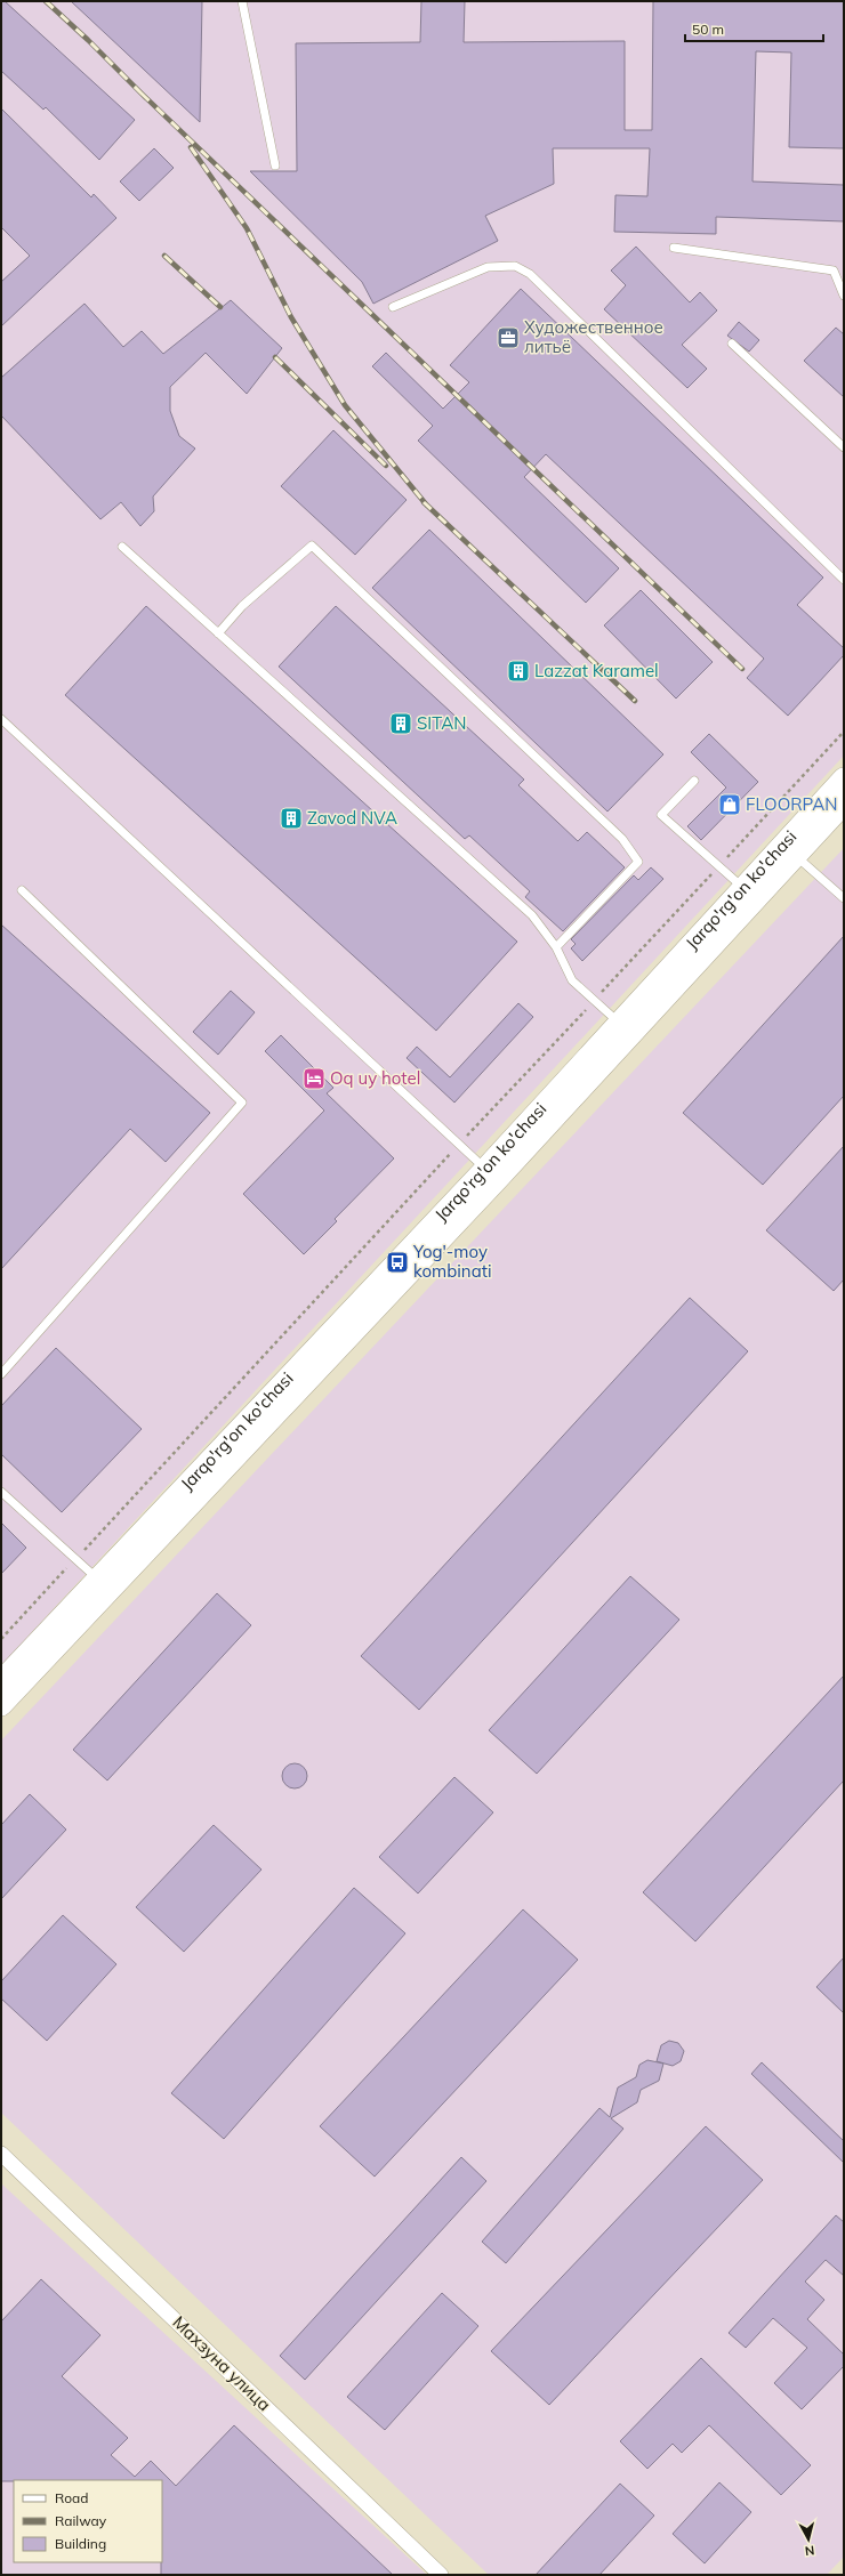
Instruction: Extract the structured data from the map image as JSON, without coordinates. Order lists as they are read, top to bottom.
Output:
{
  "streets": {
    "main road": ["Jarqo'rg'on ko'chasi"],
    "street": ["Махзуна улица"]
  },
  "places": {
    "office": ["Художественное литьё"],
    "building": ["Lazzat Karamel", "SITAN", "Zavod NVA"],
    "shop": ["FLOORPAN"],
    "hotel": ["Oq uy hotel"],
    "bus stop": ["Yog'-moy kombinati"]
  },
  "legend": ["Road", "Railway", "Building"],
  "scale_bar": "50 m",
  "north": "bottom"
}
